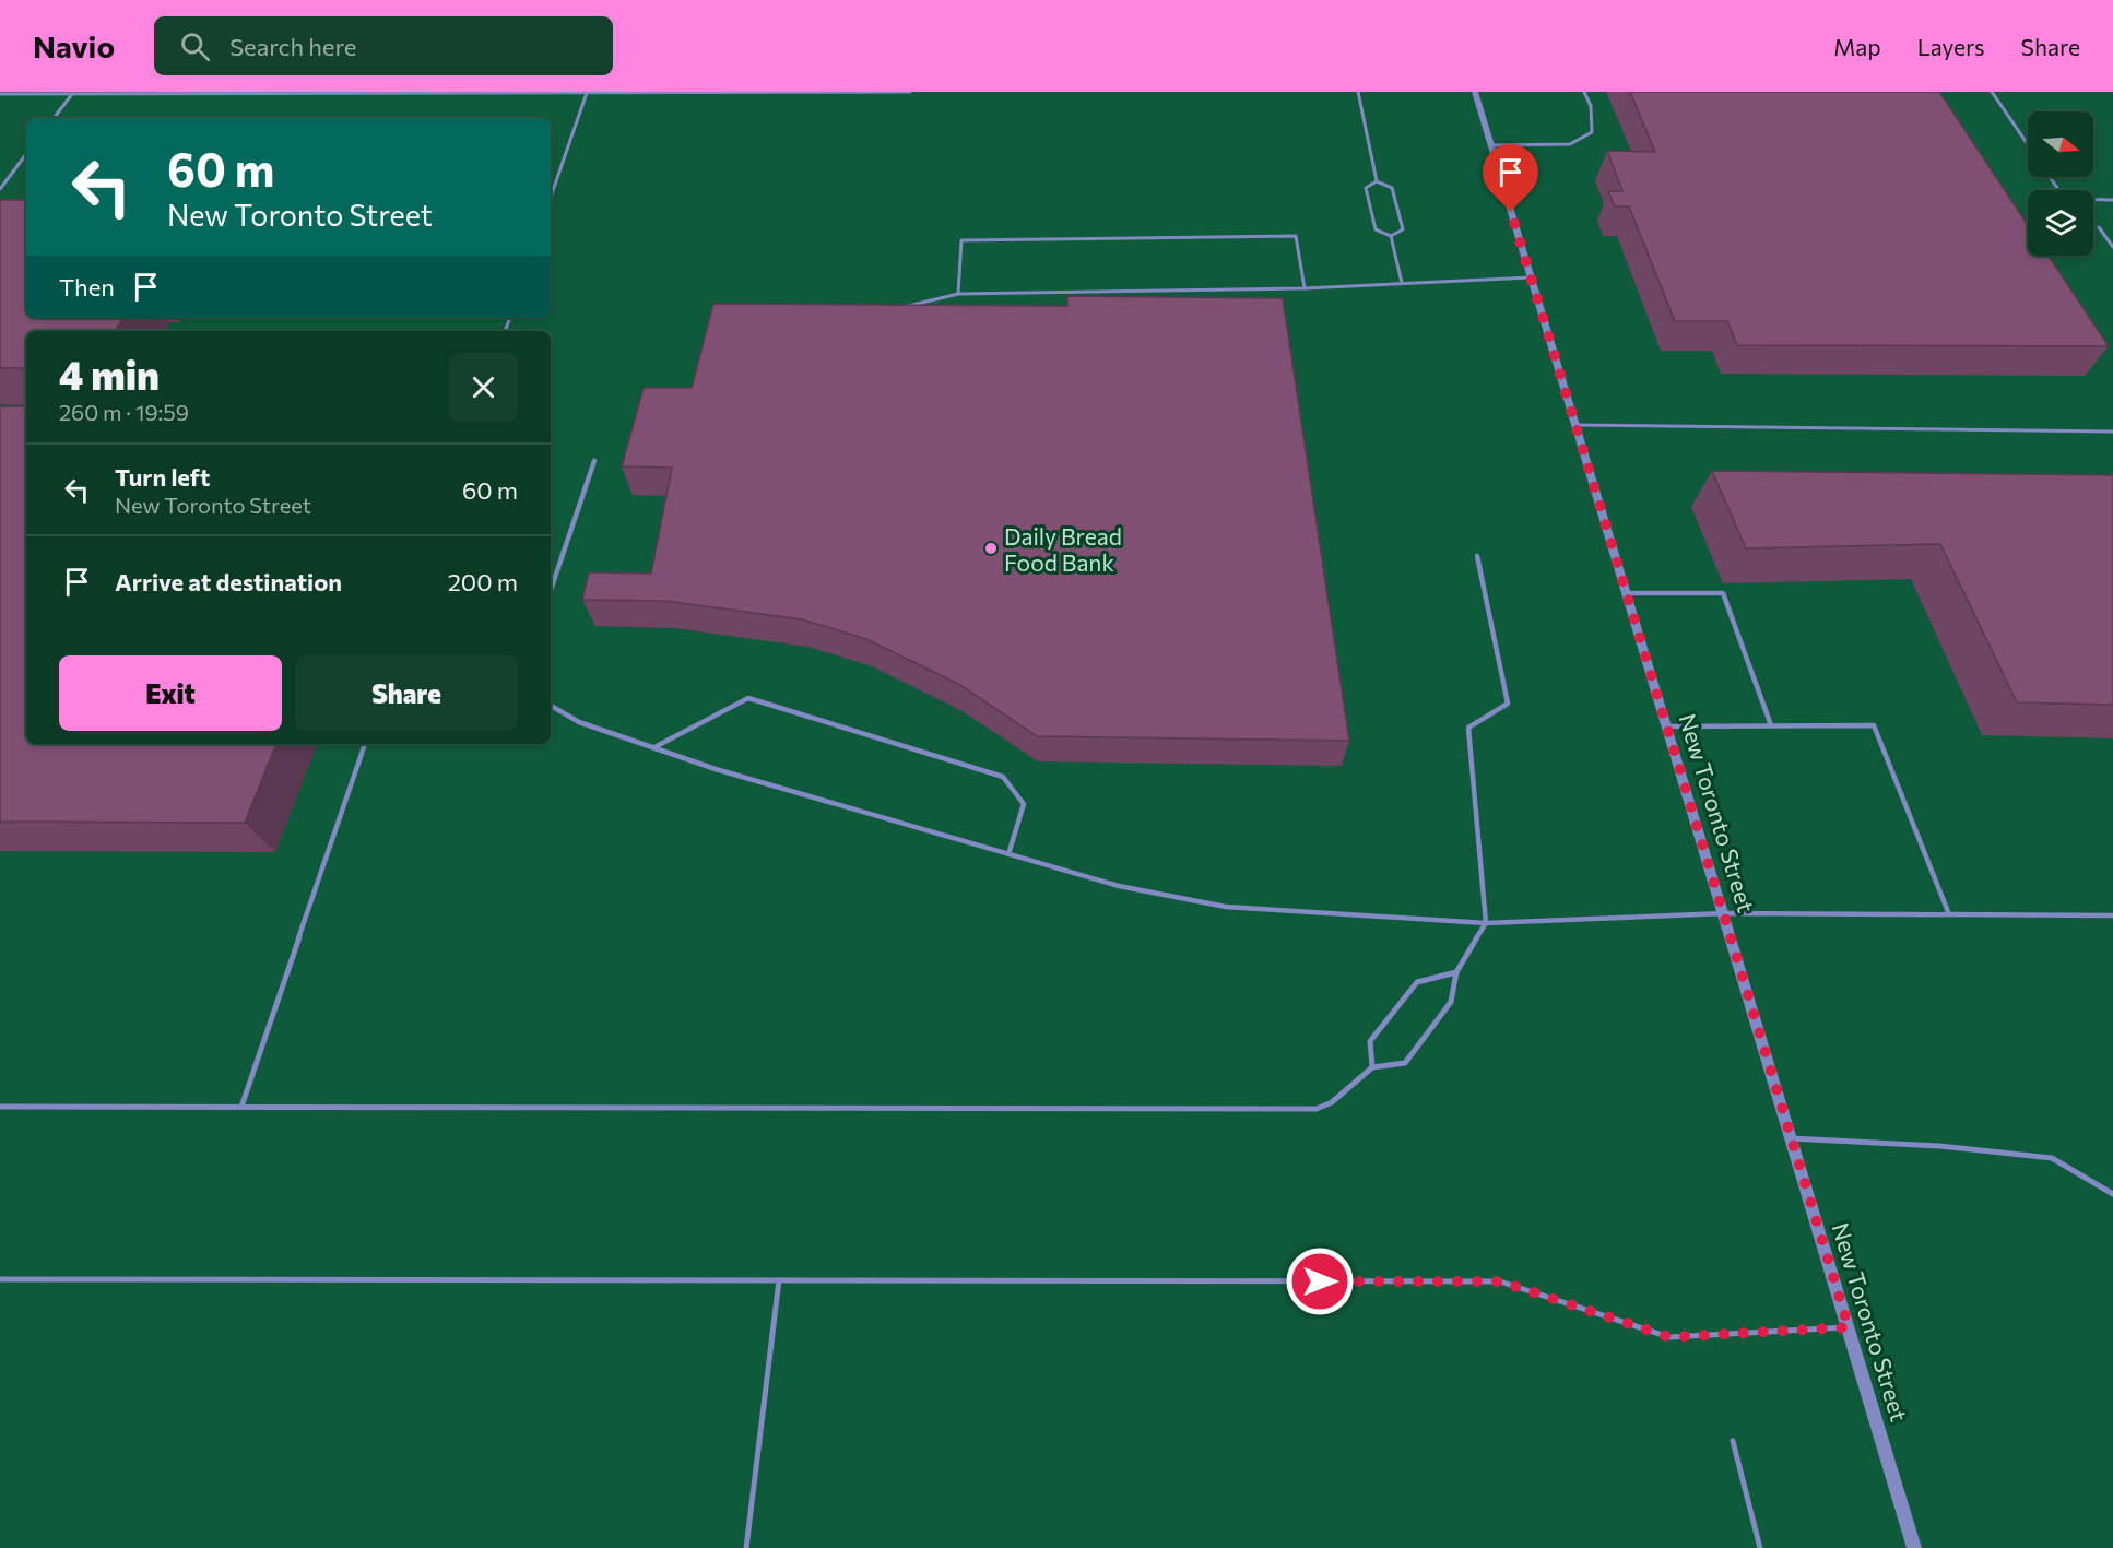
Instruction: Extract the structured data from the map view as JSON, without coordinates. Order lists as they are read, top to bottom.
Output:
{
  "streets": {
    "street": ["New Toronto Street"]
  },
  "places": ["Daily Bread Food Bank"],
  "north": "right",
  "page": {
    "header": "Navio",
    "search": "Search here",
    "nav": ["Map", "Layers", "Share"],
    "turn": ["60 m", "New Toronto Street"],
    "then": "Then",
    "heading": ["4 min", "260 m · 19:59"],
    "list": [
      {
        "name": "Turn left",
        "note": "New Toronto Street",
        "value": "60 m"
      },
      {
        "name": "Arrive at destination",
        "value": "200 m"
      }
    ],
    "buttons": ["Exit", "Share"]
  }
}
